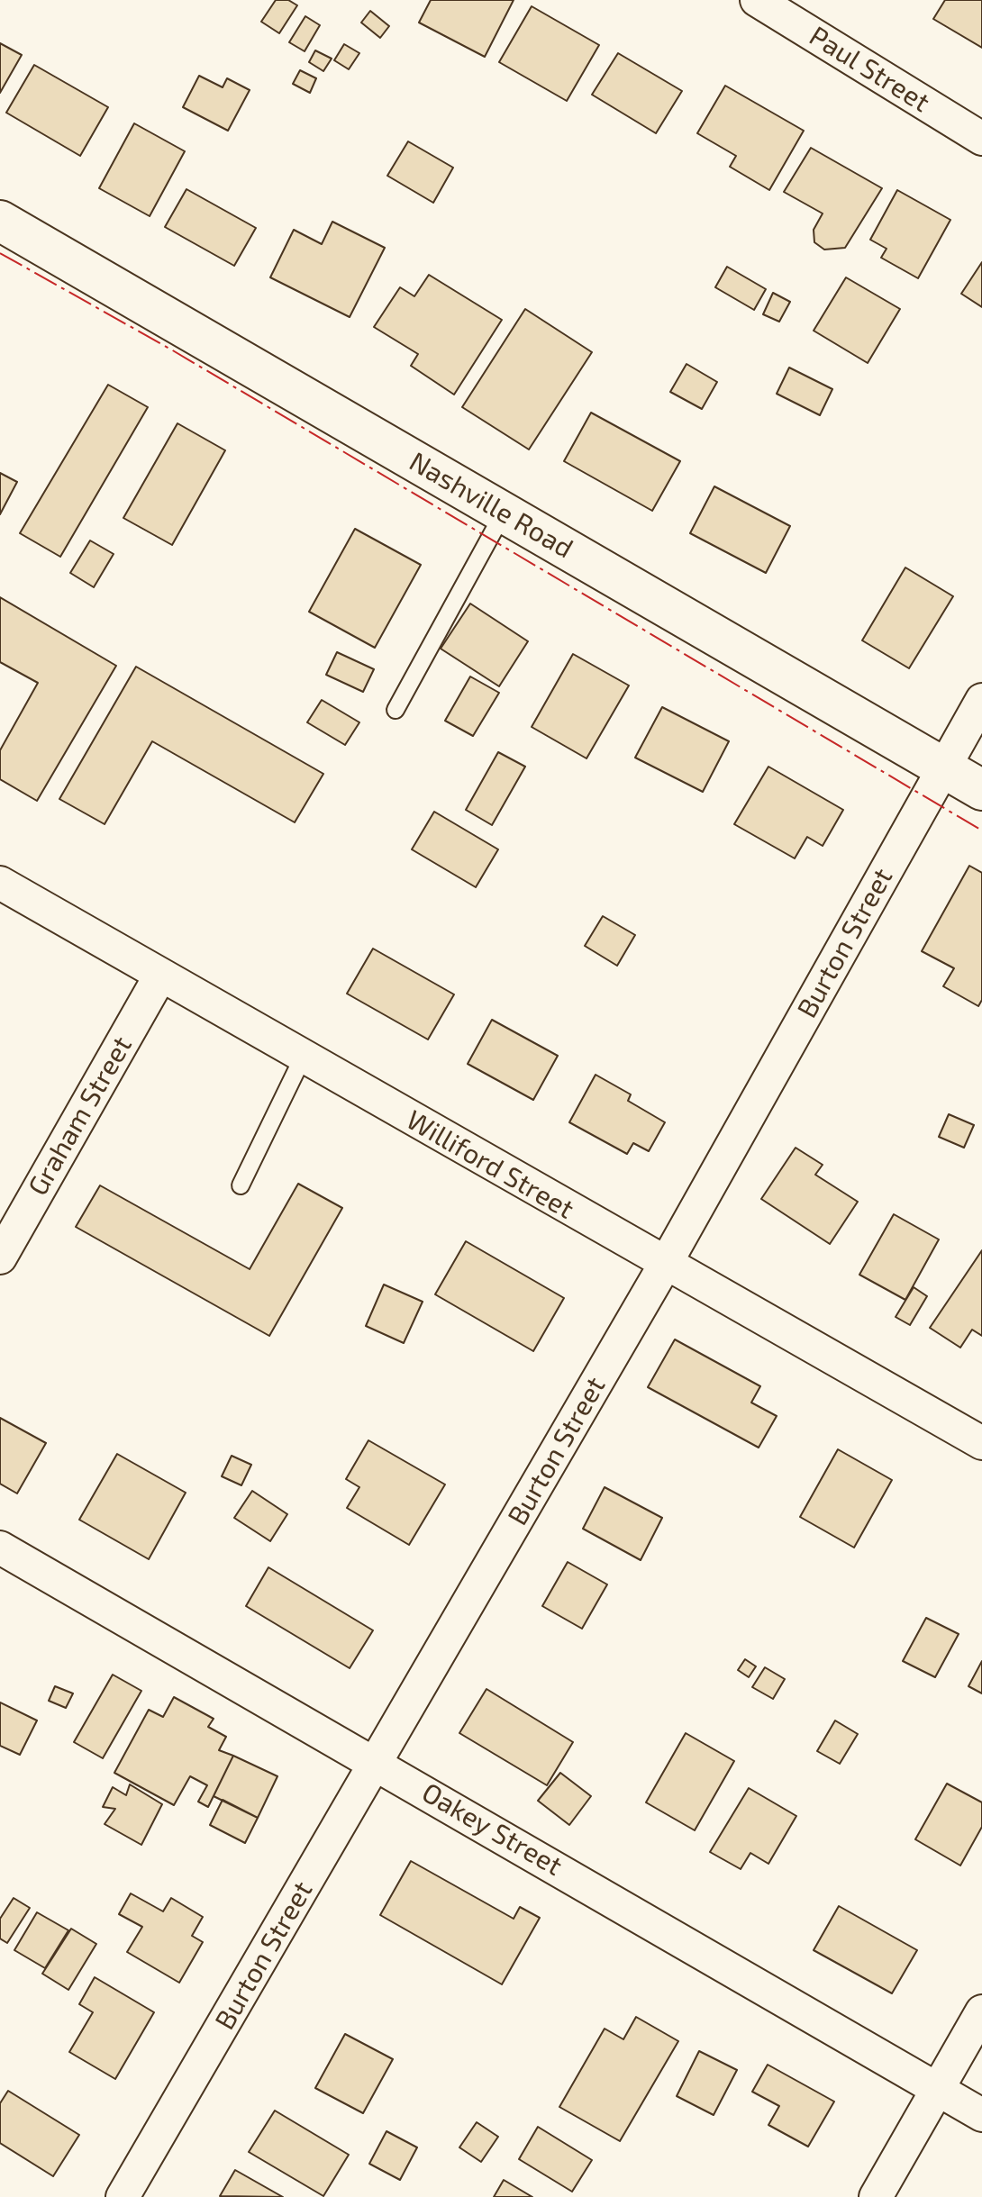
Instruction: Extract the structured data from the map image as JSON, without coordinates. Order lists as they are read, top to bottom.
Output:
{
  "streets": {
    "main road": ["Nashville Road"],
    "street": [
      "Paul Street",
      "Burton Street",
      "Graham Street",
      "Williford Street",
      "Oakey Street"
    ]
  },
  "crossings": [
    ["Nashville Road", "Burton Street"],
    ["Burton Street", "Williford Street"],
    ["Burton Street", "Oakey Street"],
    ["Graham Street", "Williford Street"]
  ]
}
